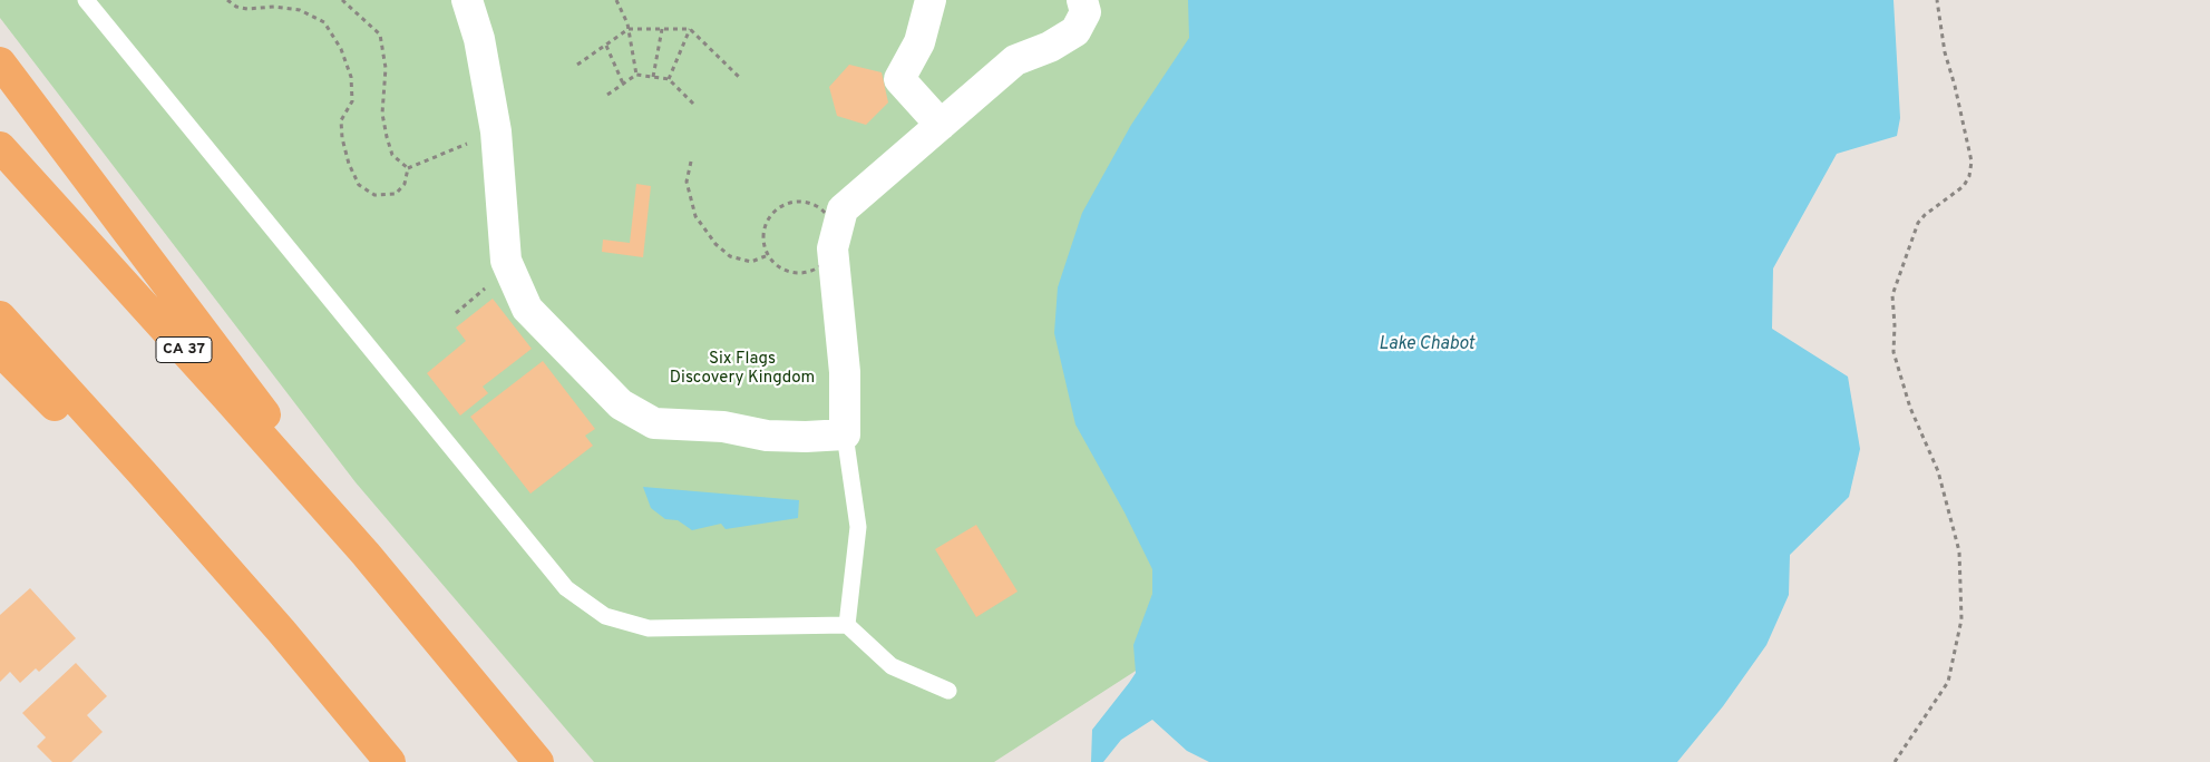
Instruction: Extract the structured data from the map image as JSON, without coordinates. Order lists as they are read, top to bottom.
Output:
{
  "streets": {
    "highway": ["CA 37"]
  },
  "water": ["Lake Chabot"],
  "parks": ["Six Flags Discovery Kingdom"]
}
